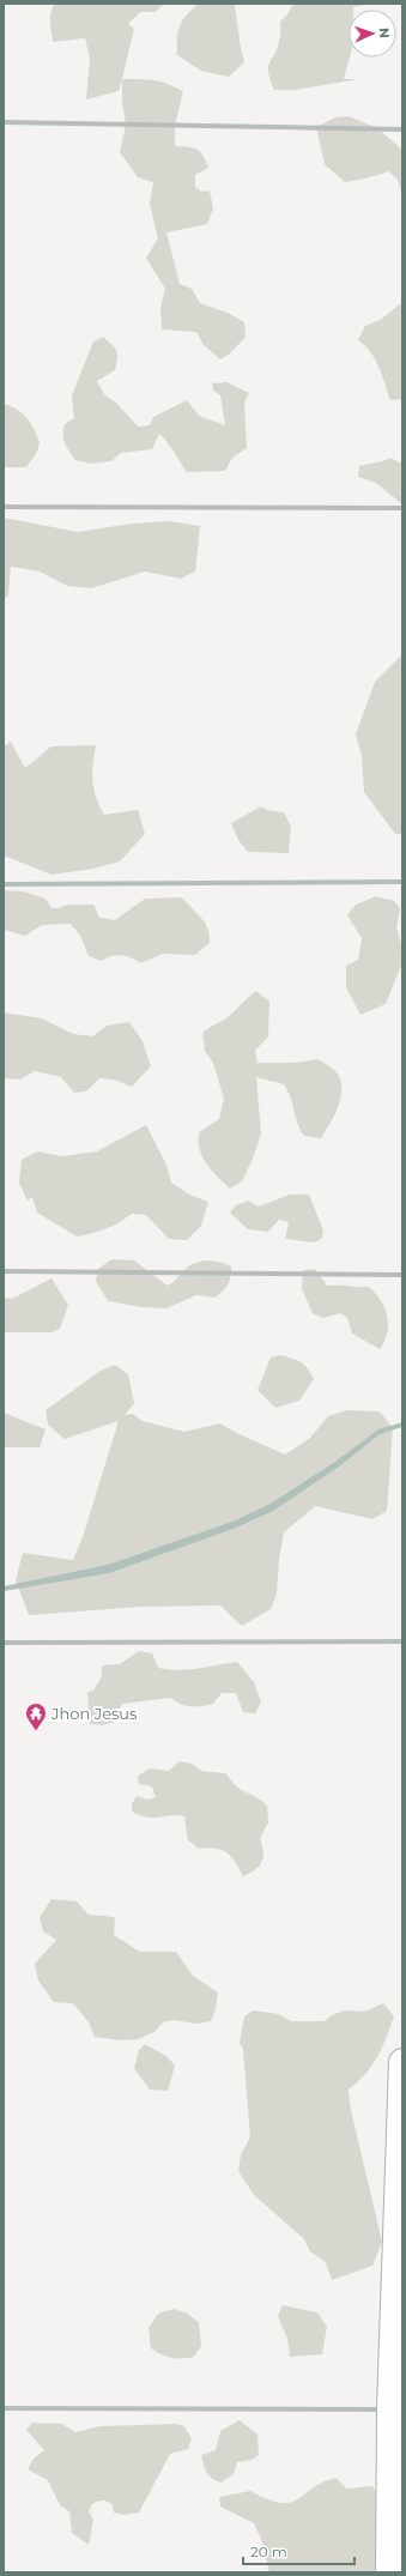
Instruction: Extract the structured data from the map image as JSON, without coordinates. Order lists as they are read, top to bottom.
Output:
{
  "places": {
    "temple": ["Jhon Jesus"]
  },
  "scale_bar": "20 m",
  "north": "right"
}
